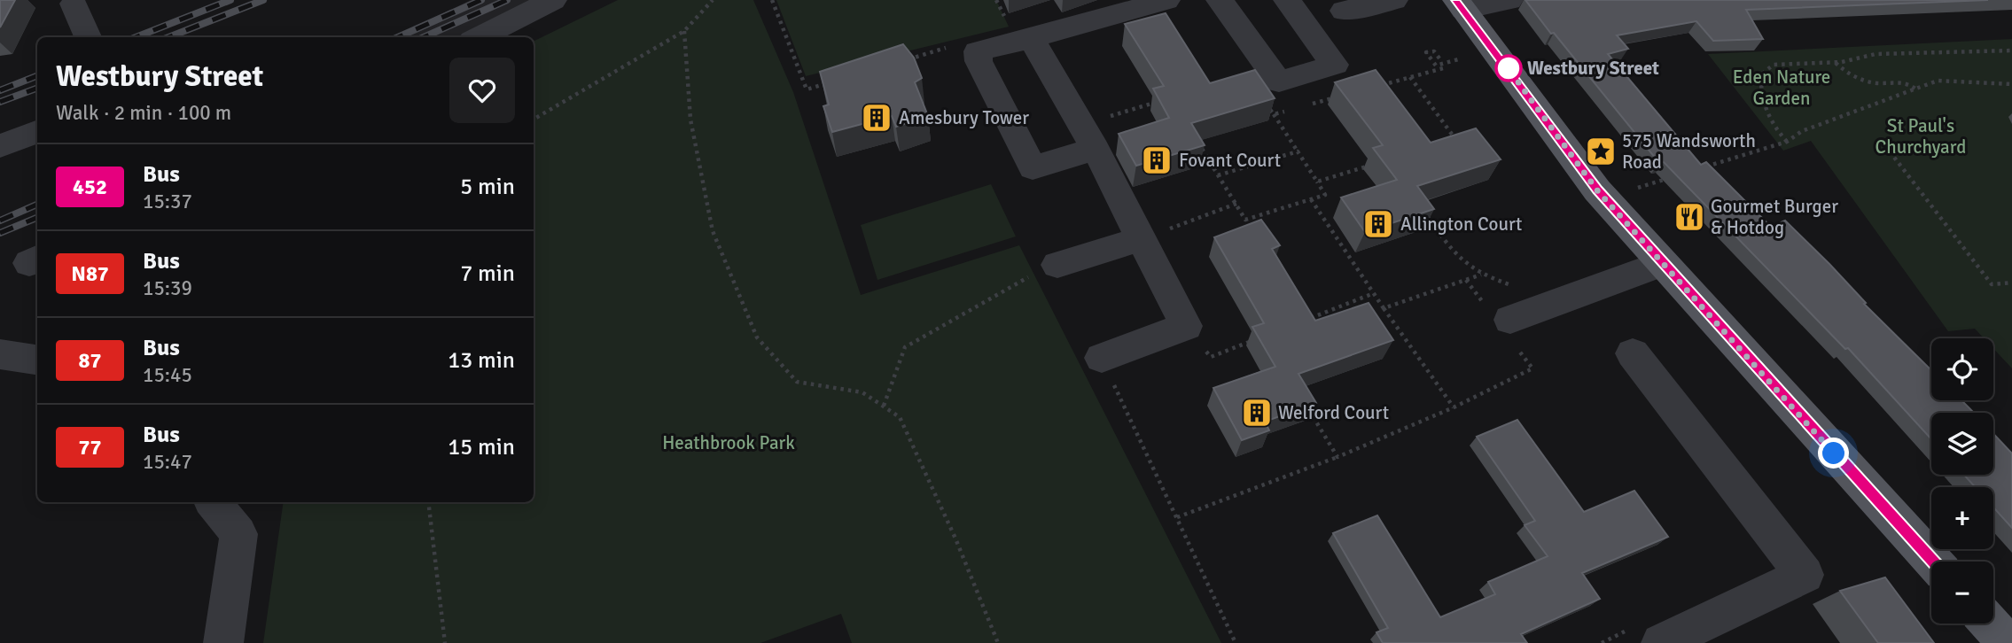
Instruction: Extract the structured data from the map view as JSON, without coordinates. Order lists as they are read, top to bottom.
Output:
{
  "parks": ["Eden Nature Garden", "St Paul's Churchyard", "Heathbrook Park"],
  "places": {
    "other": ["Westbury Street"],
    "building": [
      "Amesbury Tower",
      "Fovant Court",
      "Allington Court",
      "Welford Court"
    ],
    "place": ["575 Wandsworth Road"],
    "restaurant": ["Gourmet Burger & Hotdog"]
  },
  "lines": ["bus line 452"],
  "page": {
    "heading": ["Westbury Street", "Walk · 2 min · 100 m"],
    "list": [
      {
        "mark": "452",
        "name": "Bus",
        "note": "15:37",
        "value": "5 min"
      },
      {
        "mark": "N87",
        "name": "Bus",
        "note": "15:39",
        "value": "7 min"
      },
      {
        "mark": "87",
        "name": "Bus",
        "note": "15:45",
        "value": "13 min"
      },
      {
        "mark": "77",
        "name": "Bus",
        "note": "15:47",
        "value": "15 min"
      }
    ],
    "map_buttons": ["+", "−"]
  }
}
